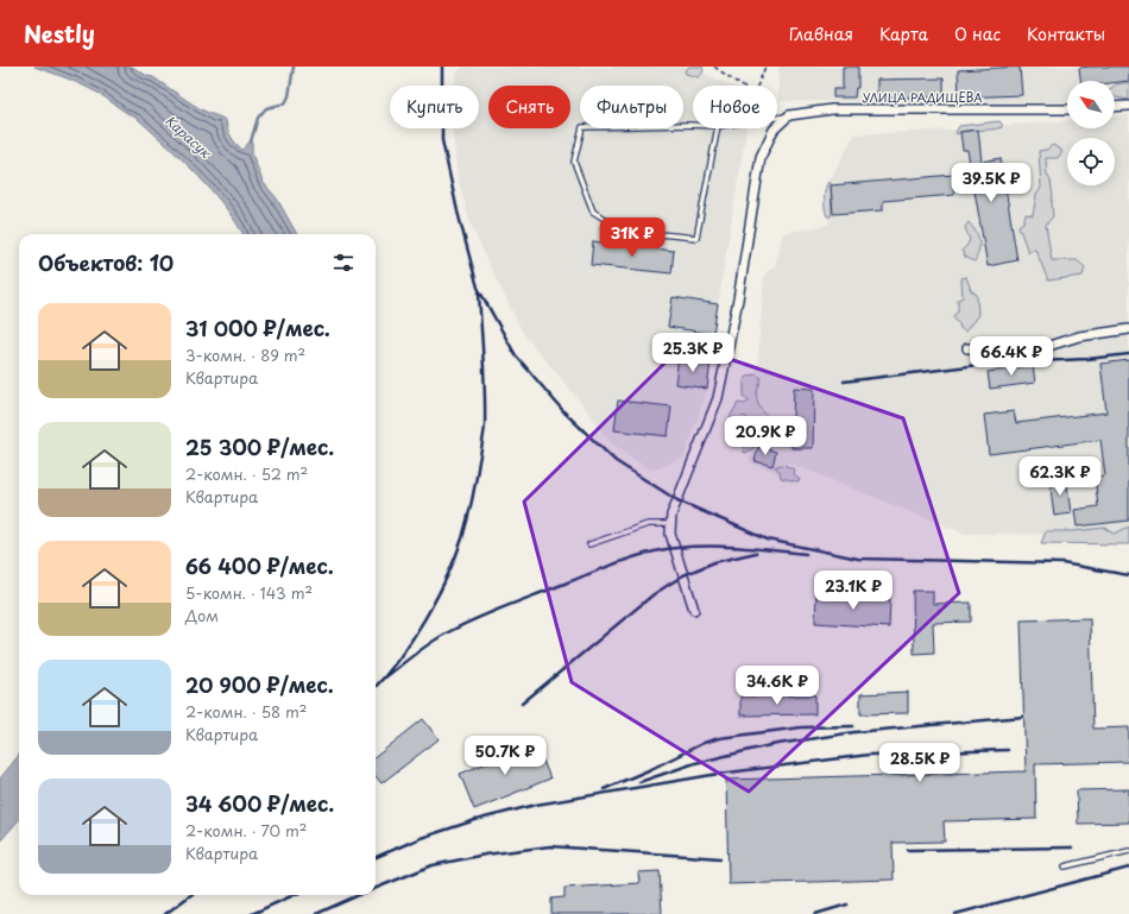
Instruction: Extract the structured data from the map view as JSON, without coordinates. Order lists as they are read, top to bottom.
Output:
{
  "streets": {
    "street": ["УЛИЦА РАДИЩЕВА"]
  },
  "water": ["Карасук"],
  "north": "top left",
  "page": {
    "header": "Nestly",
    "nav": [
      "Главная",
      "Карта",
      "О нас",
      "Контакты"
    ],
    "chip": [
      "Купить",
      "Снять",
      "Фильтры",
      "Новое"
    ],
    "price": [
      "39.5K ₽",
      "31K ₽",
      "25.3K ₽",
      "66.4K ₽",
      "20.9K ₽",
      "62.3K ₽",
      "23.1K ₽",
      "34.6K ₽",
      "50.7K ₽",
      "28.5K ₽"
    ],
    "heading": "Объектов: 10",
    "list": [
      {
        "name": "31 000 ₽/мес.",
        "note": "3-комн. · 89 m² · Квартира"
      },
      {
        "name": "25 300 ₽/мес.",
        "note": "2-комн. · 52 m² · Квартира"
      },
      {
        "name": "66 400 ₽/мес.",
        "note": "5-комн. · 143 m² · Дом"
      },
      {
        "name": "20 900 ₽/мес.",
        "note": "2-комн. · 58 m² · Квартира"
      },
      {
        "name": "34 600 ₽/мес.",
        "note": "2-комн. · 70 m² · Квартира"
      }
    ]
  }
}
